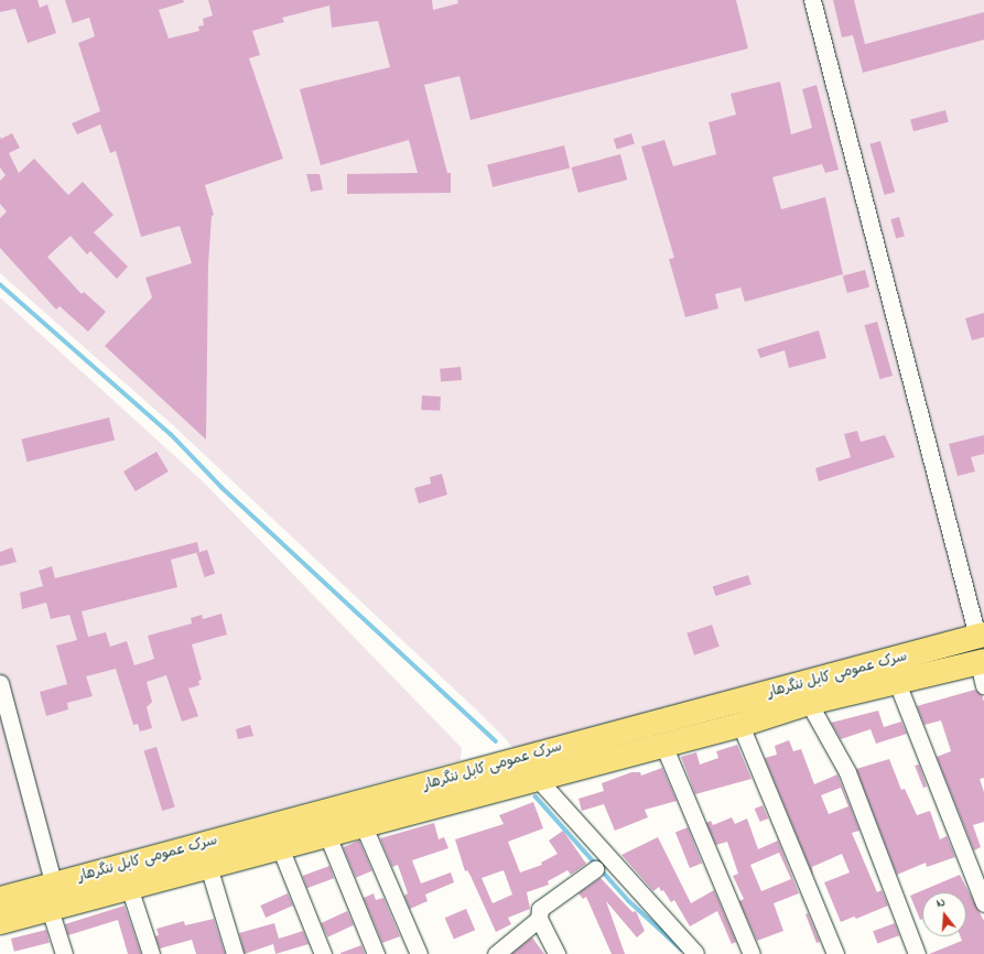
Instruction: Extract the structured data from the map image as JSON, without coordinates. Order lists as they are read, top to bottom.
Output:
{
  "streets": {
    "highway": ["سرک عمومی کابل ننگرهار"]
  },
  "north": "top"
}
